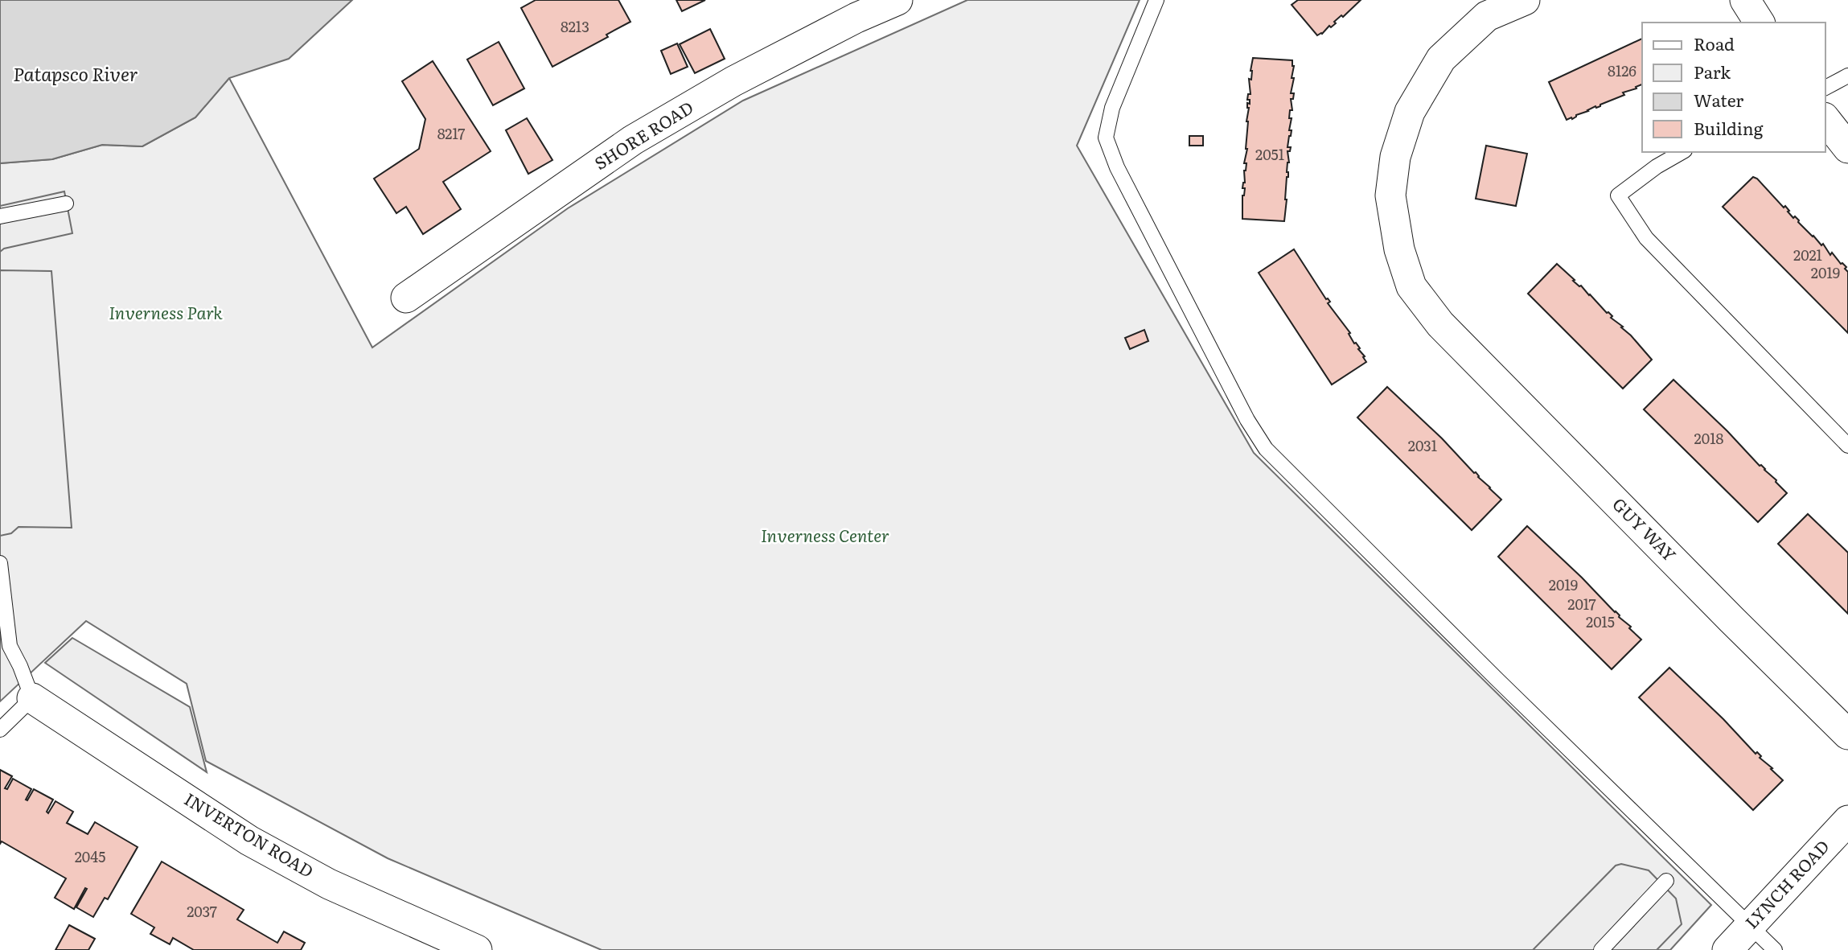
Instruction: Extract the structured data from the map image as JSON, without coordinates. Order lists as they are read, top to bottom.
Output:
{
  "streets": {
    "street": [
      "SHORE ROAD",
      "GUY WAY",
      "INVERTON ROAD",
      "LYNCH ROAD"
    ]
  },
  "water": ["Patapsco River"],
  "parks": ["Inverness Park", "Inverness Center"],
  "house_numbers": [
    "8213",
    "8126",
    "8217",
    "2051",
    "2021",
    "2019",
    "2018",
    "2031",
    "2019",
    "2017",
    "2015",
    "2045",
    "2037"
  ],
  "legend": [
    "Road",
    "Park",
    "Water",
    "Building"
  ]
}
